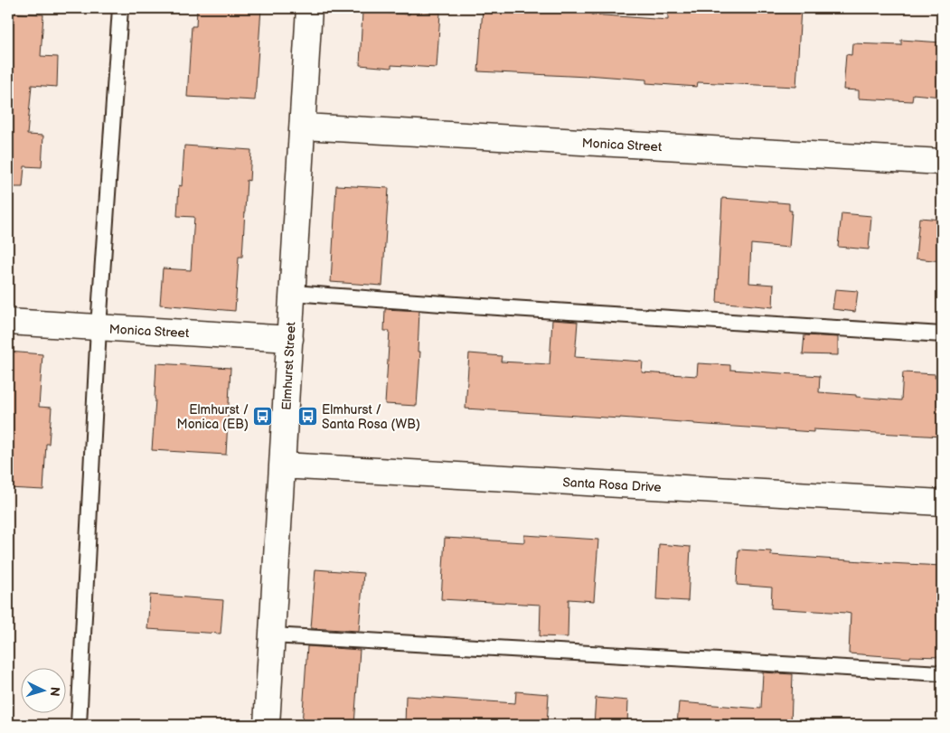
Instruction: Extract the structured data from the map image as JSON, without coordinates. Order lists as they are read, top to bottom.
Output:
{
  "streets": {
    "street": ["Monica Street", "Elmhurst Street", "Santa Rosa Drive"]
  },
  "crossings": [
    ["Monica Street", "Elmhurst Street"],
    ["Elmhurst Street", "Santa Rosa Drive"]
  ],
  "places": {
    "bus stop": ["Elmhurst / Monica (EB)", "Elmhurst / Santa Rosa (WB)"]
  },
  "north": "right"
}
